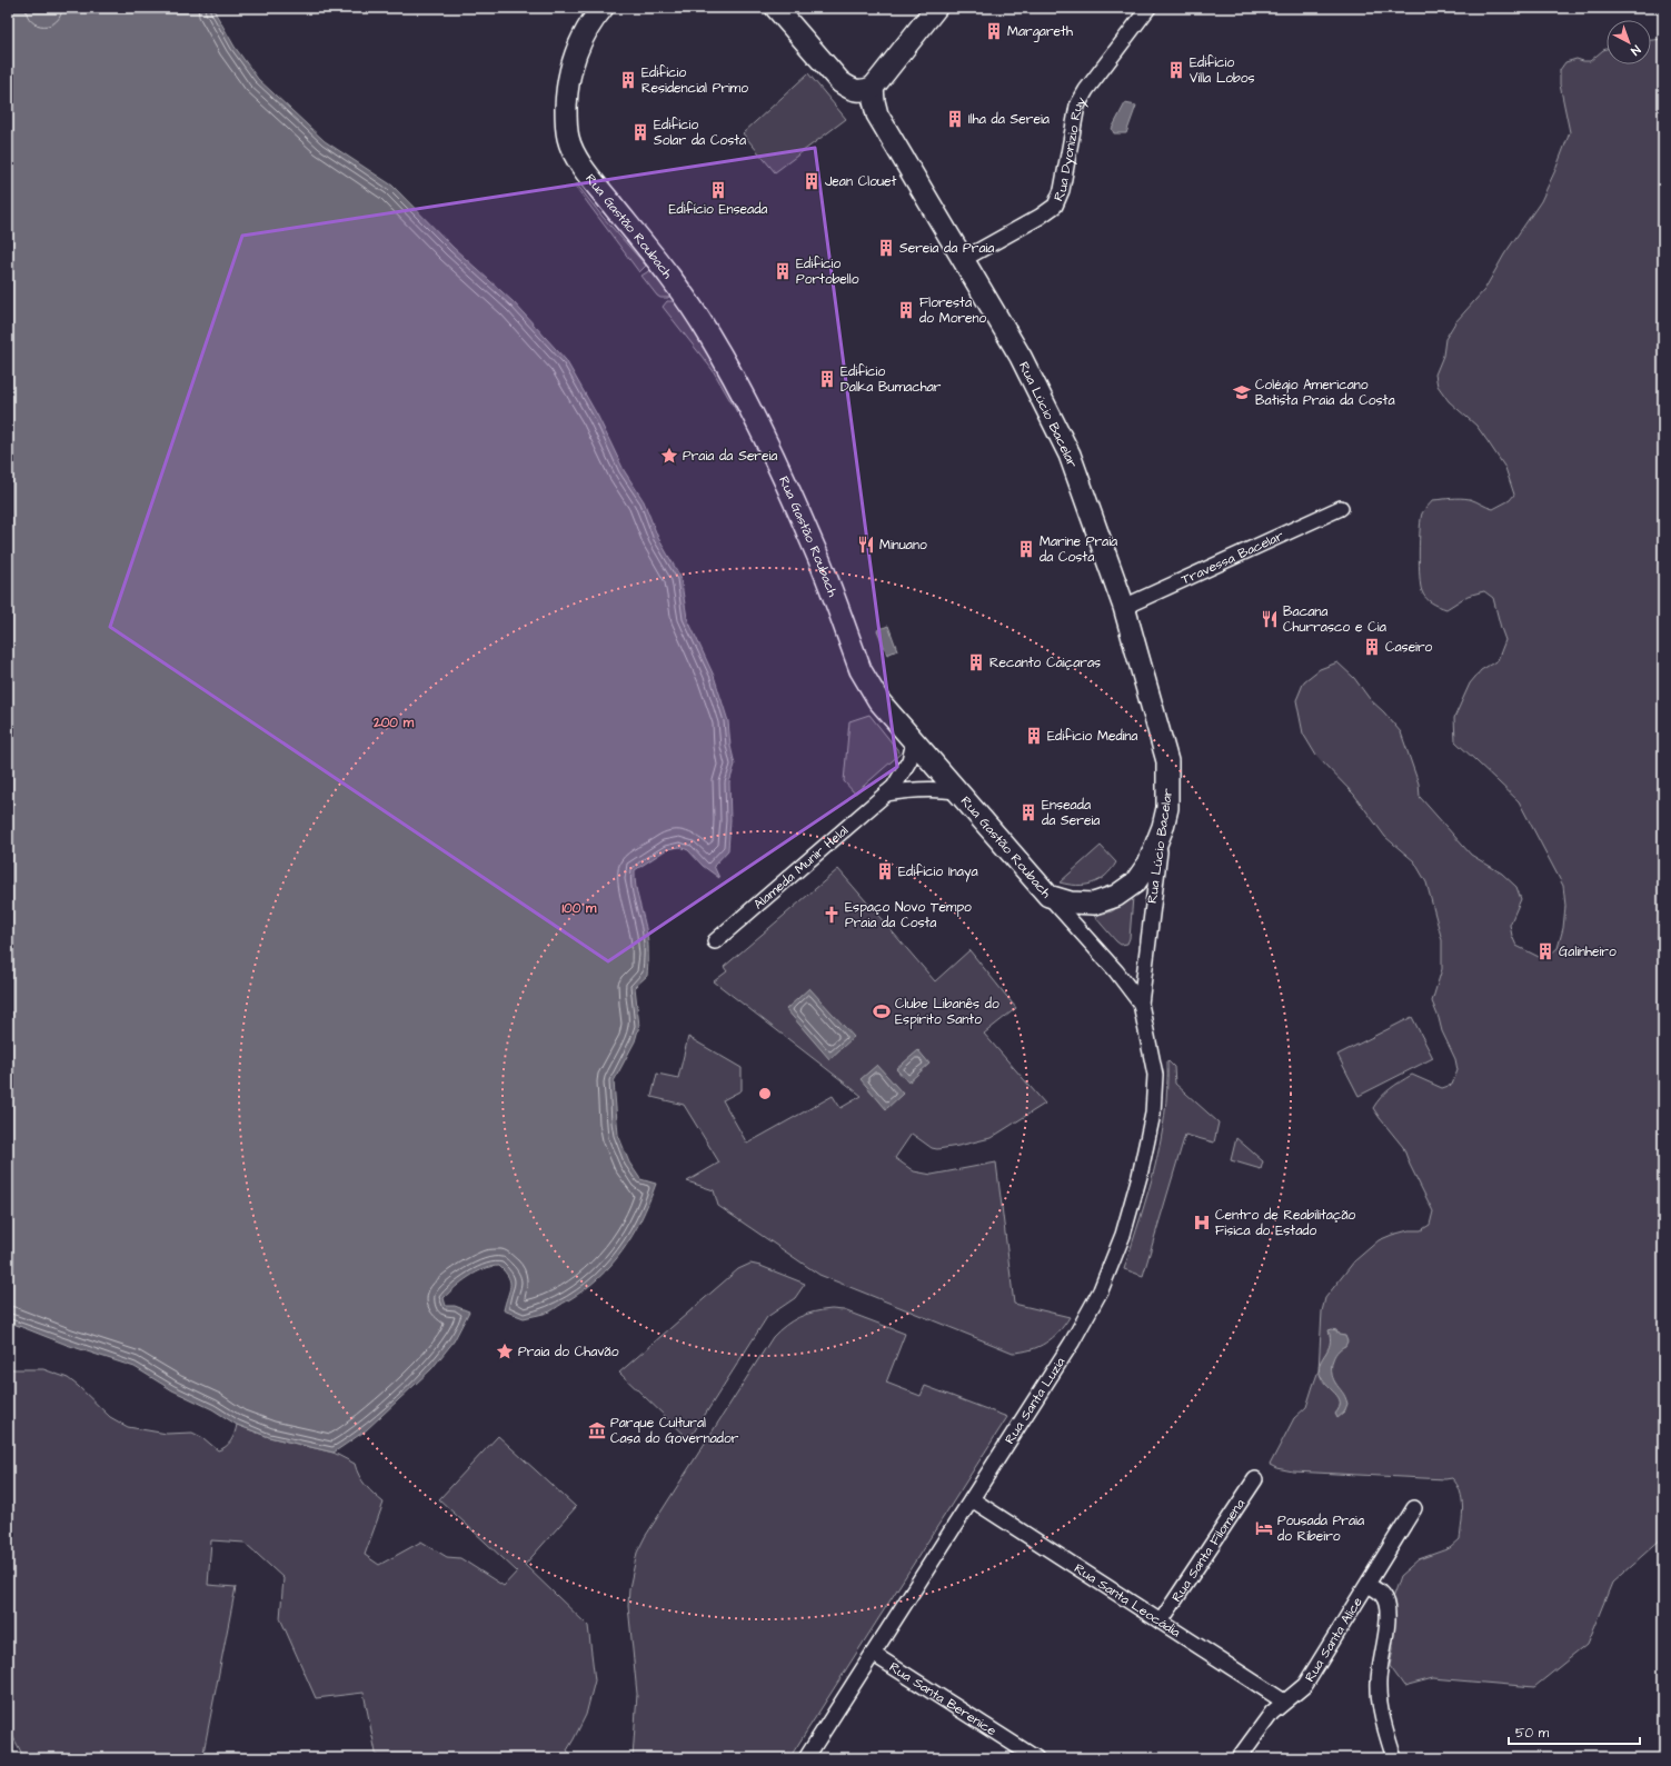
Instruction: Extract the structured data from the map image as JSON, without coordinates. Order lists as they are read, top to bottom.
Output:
{
  "streets": {
    "street": [
      "Rua Dyonizio Ruy",
      "Rua Gastão Roubach",
      "Rua Lúcio Bacelar",
      "Travessa Bacelar",
      "Alameda Munir Helal",
      "Rua Santa Luzia",
      "Rua Santa Filomena",
      "Rua Santa Leocádia",
      "Rua Santa Alice",
      "Rua Santa Berenice"
    ]
  },
  "crossings": [
    ["Rua Dyonizio Ruy", "Rua Lúcio Bacelar"],
    ["Rua Gastão Roubach", "Rua Lúcio Bacelar"],
    ["Rua Gastão Roubach", "Alameda Munir Helal"],
    ["Rua Gastão Roubach", "Rua Santa Luzia"],
    ["Rua Lúcio Bacelar", "Travessa Bacelar"],
    ["Rua Lúcio Bacelar", "Rua Santa Luzia"],
    ["Rua Santa Luzia", "Rua Santa Leocádia"],
    ["Rua Santa Luzia", "Rua Santa Berenice"],
    ["Rua Santa Filomena", "Rua Santa Leocádia"],
    ["Rua Santa Leocádia", "Rua Santa Alice"]
  ],
  "places": {
    "building": [
      "Margareth",
      "Edifício Villa Lobos",
      "Edifício Residencial Primo",
      "Ilha da Sereia",
      "Edifício Solar da Costa",
      "Jean Clouet",
      "Edifício Enseada",
      "Sereia da Praia",
      "Edifício Portobello",
      "Floresta do Moreno",
      "Edifício Dalka Bumachar",
      "Marine Praia da Costa",
      "Caseiro",
      "Recanto Caiçaras",
      "Edificio Medina",
      "Enseada da Sereia",
      "Edifício Inaya",
      "Galinheiro"
    ],
    "school or university": ["Colégio Americano Batista Praia da Costa"],
    "place": ["Praia da Sereia", "Praia do Chavão"],
    "restaurant": ["Minuano", "Bacana Churrasco e Cia"],
    "church": ["Espaço Novo Tempo Praia da Costa"],
    "sports": ["Clube Libanês do Espírito Santo"],
    "hospital": ["Centro de Reabilitação Física do Estado"],
    "museum": ["Parque Cultural Casa do Governador"],
    "hotel": ["Pousada Praia do Ribeiro"]
  },
  "scale_bar": "50 m",
  "north": "bottom right",
  "rings": ["200 m", "100 m"]
}
